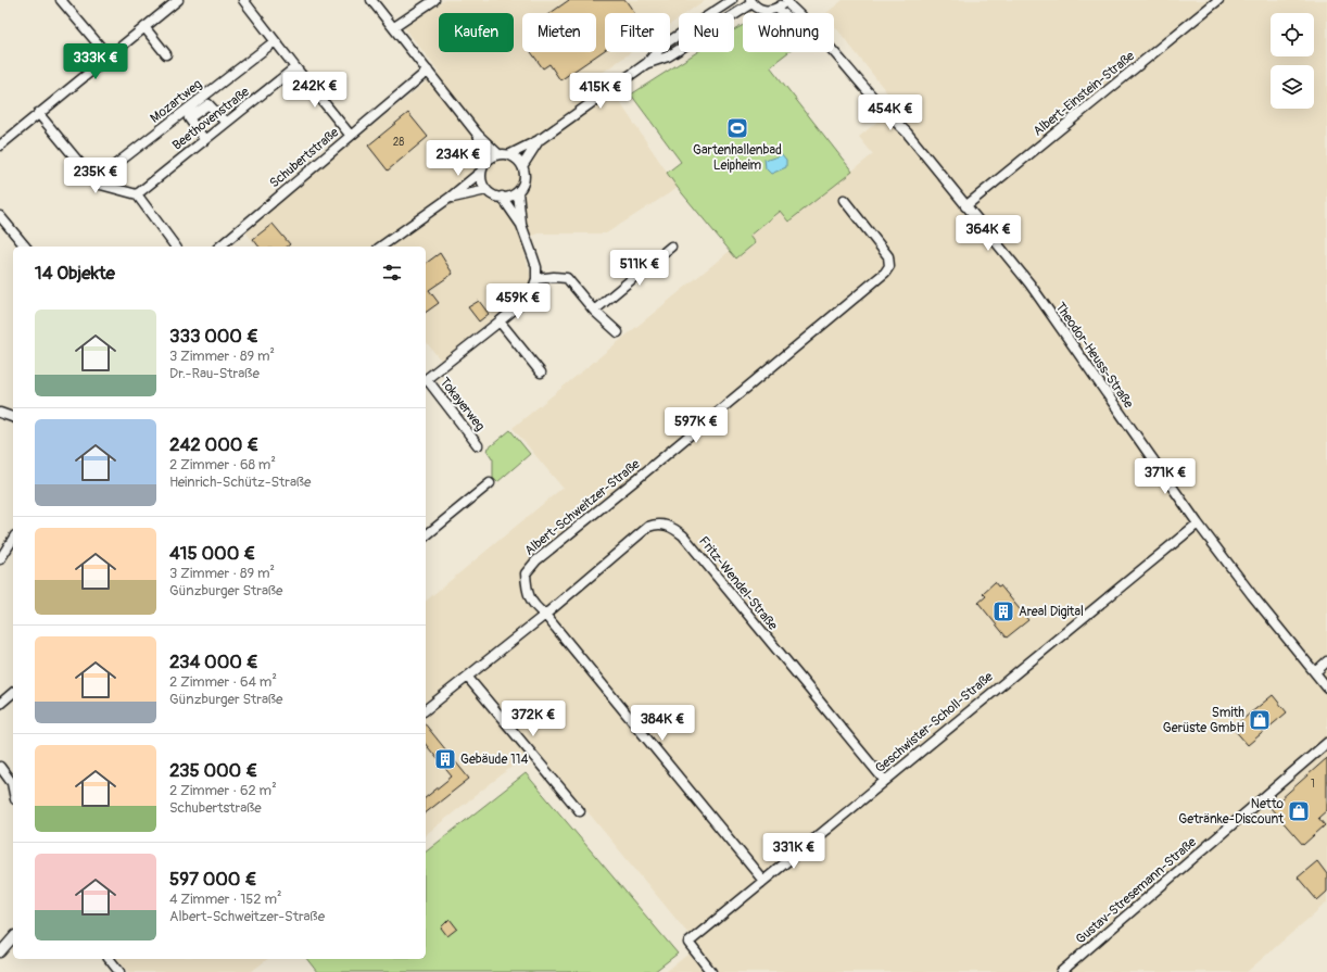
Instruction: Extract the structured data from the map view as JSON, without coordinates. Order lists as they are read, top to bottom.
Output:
{
  "streets": {
    "street": [
      "Albert-Einstein-Straße",
      "Mozartweg",
      "Beethovenstraße",
      "Schubertstraße",
      "Theodor-Heuss-Straße",
      "Tokayerweg",
      "Albert-Schweitzer-Straße",
      "Fritz-Wendel-Straße",
      "Geschwister-Scholl-Straße",
      "Gustav-Stresemann-Straße"
    ]
  },
  "crossings": [
    ["Albert-Einstein-Straße", "Theodor-Heuss-Straße"],
    ["Theodor-Heuss-Straße", "Geschwister-Scholl-Straße"],
    ["Albert-Schweitzer-Straße", "Fritz-Wendel-Straße"],
    ["Albert-Schweitzer-Straße", "Geschwister-Scholl-Straße"],
    ["Fritz-Wendel-Straße", "Geschwister-Scholl-Straße"]
  ],
  "places": {
    "sports": ["Gartenhallenbad Leipheim"],
    "building": ["Areal Digital", "Gebäude 114"],
    "shop": ["Smith Gerüste GmbH", "Netto Getränke-Discount"]
  },
  "house_numbers": ["28", "1"],
  "page": {
    "chip": [
      "Kaufen",
      "Mieten",
      "Filter",
      "Neu",
      "Wohnung"
    ],
    "price": [
      "333K €",
      "242K €",
      "415K €",
      "454K €",
      "234K €",
      "235K €",
      "364K €",
      "511K €",
      "459K €",
      "597K €",
      "371K €",
      "372K €",
      "384K €",
      "331K €"
    ],
    "heading": "14 Objekte",
    "list": [
      {
        "name": "333 000 €",
        "note": "3 Zimmer · 89 m² · Dr.-Rau-Straße"
      },
      {
        "name": "242 000 €",
        "note": "2 Zimmer · 68 m² · Heinrich-Schütz-Straße"
      },
      {
        "name": "415 000 €",
        "note": "3 Zimmer · 89 m² · Günzburger Straße"
      },
      {
        "name": "234 000 €",
        "note": "2 Zimmer · 64 m² · Günzburger Straße"
      },
      {
        "name": "235 000 €",
        "note": "2 Zimmer · 62 m² · Schubertstraße"
      },
      {
        "name": "597 000 €",
        "note": "4 Zimmer · 152 m² · Albert-Schweitzer-Straße"
      }
    ]
  }
}
